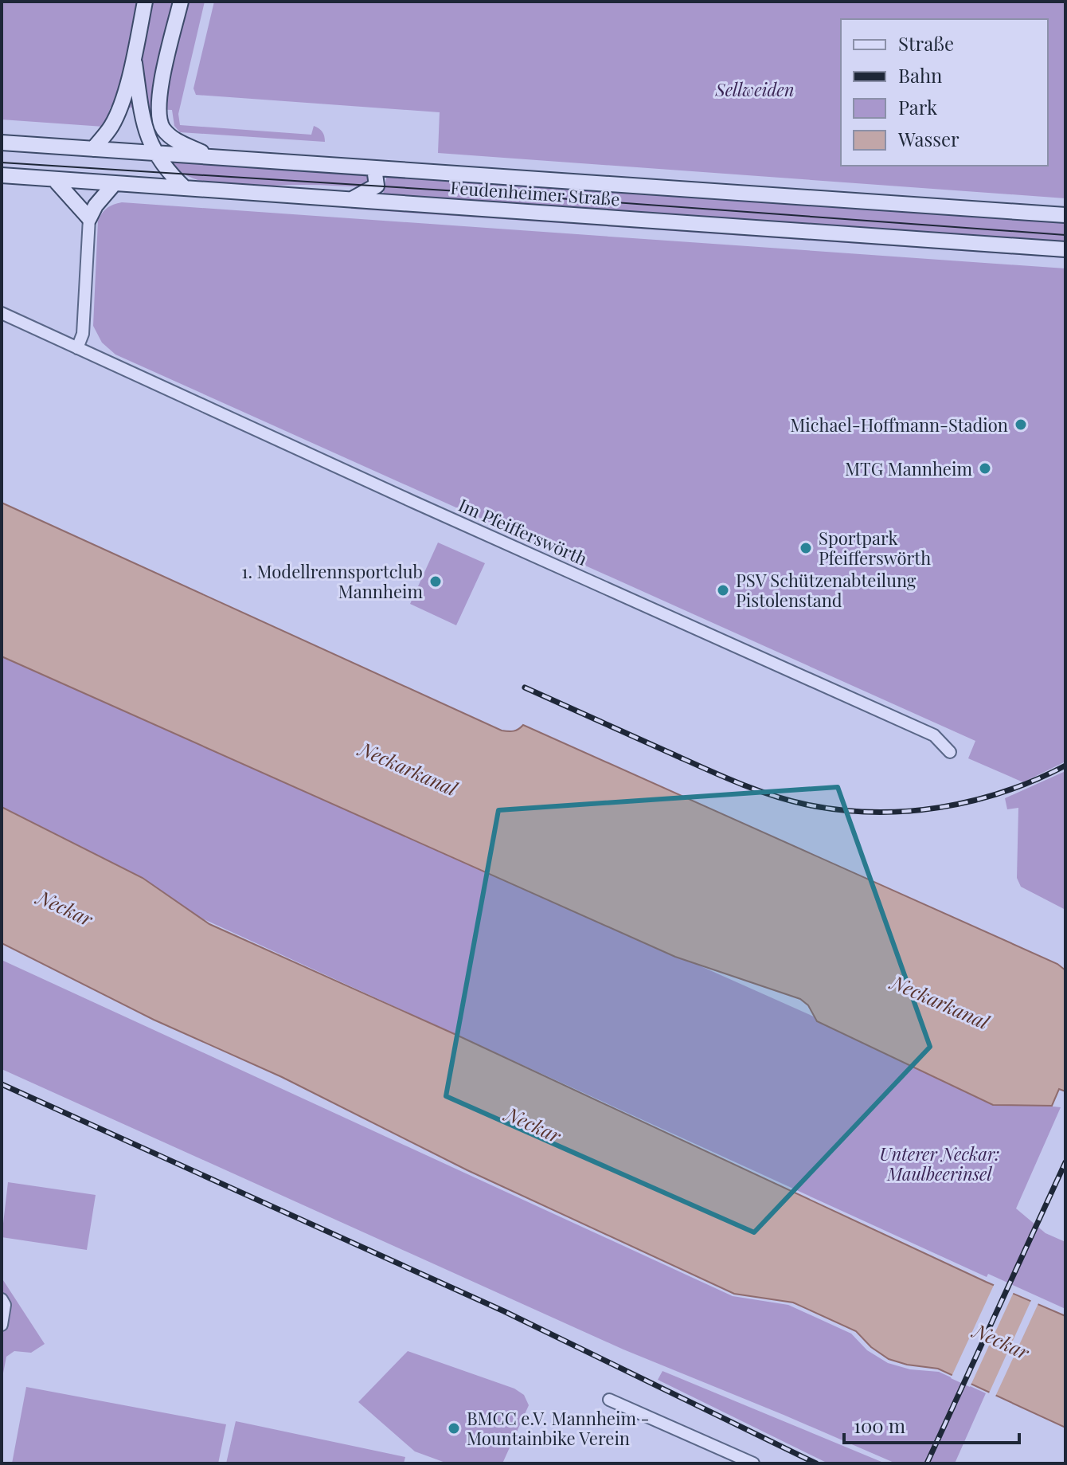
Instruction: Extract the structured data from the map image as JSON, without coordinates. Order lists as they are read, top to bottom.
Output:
{
  "streets": {
    "main road": ["Feudenheimer Straße"],
    "street": ["Im Pfeifferswörth"]
  },
  "water": ["Neckarkanal", "Neckar"],
  "parks": ["Sellweiden", "Unterer Neckar: Maulbeerinsel"],
  "places": [
    "Michael-Hoffmann-Stadion",
    "MTG Mannheim",
    "Sportpark Pfeifferswörth",
    "1. Modellrennsportclub Mannheim",
    "PSV Schützenabteilung Pistolenstand",
    "BMCC e.V. Mannheim - Mountainbike Verein"
  ],
  "legend": [
    "Straße",
    "Bahn",
    "Park",
    "Wasser"
  ],
  "scale_bar": "100 m"
}
